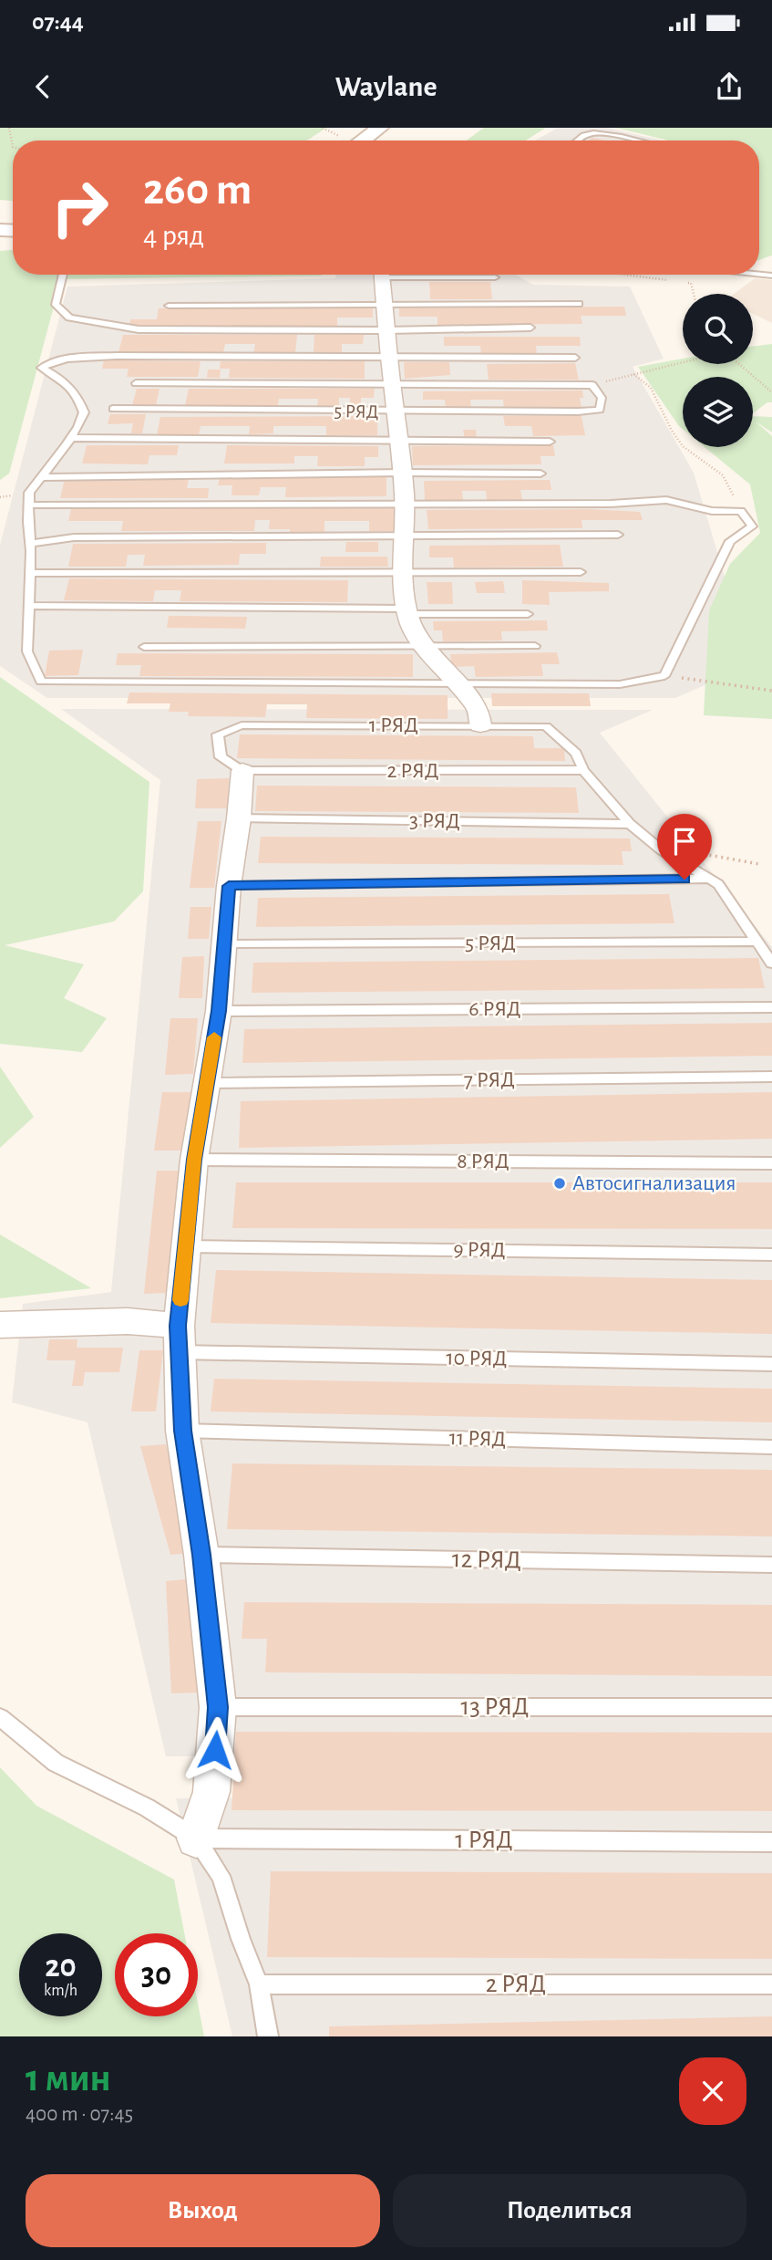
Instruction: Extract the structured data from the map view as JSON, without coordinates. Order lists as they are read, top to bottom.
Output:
{
  "streets": {
    "lane": [
      "5 РЯД",
      "1 РЯД",
      "2 РЯД",
      "3 РЯД",
      "6 РЯД",
      "7 РЯД",
      "8 РЯД",
      "9 РЯД",
      "10 РЯД",
      "11 РЯД",
      "12 РЯД",
      "13 РЯД"
    ]
  },
  "crossings": [
    ["1 РЯД", "2 РЯД"]
  ],
  "places": ["Автосигнализация"],
  "page": {
    "status": "07:44",
    "header": "Waylane",
    "turn": ["260 m", "4 ряд"],
    "speed": "20 km/h",
    "limit": "30",
    "heading": ["1 мин", "400 m · 07:45"],
    "buttons": ["Выход", "Поделиться"]
  }
}
